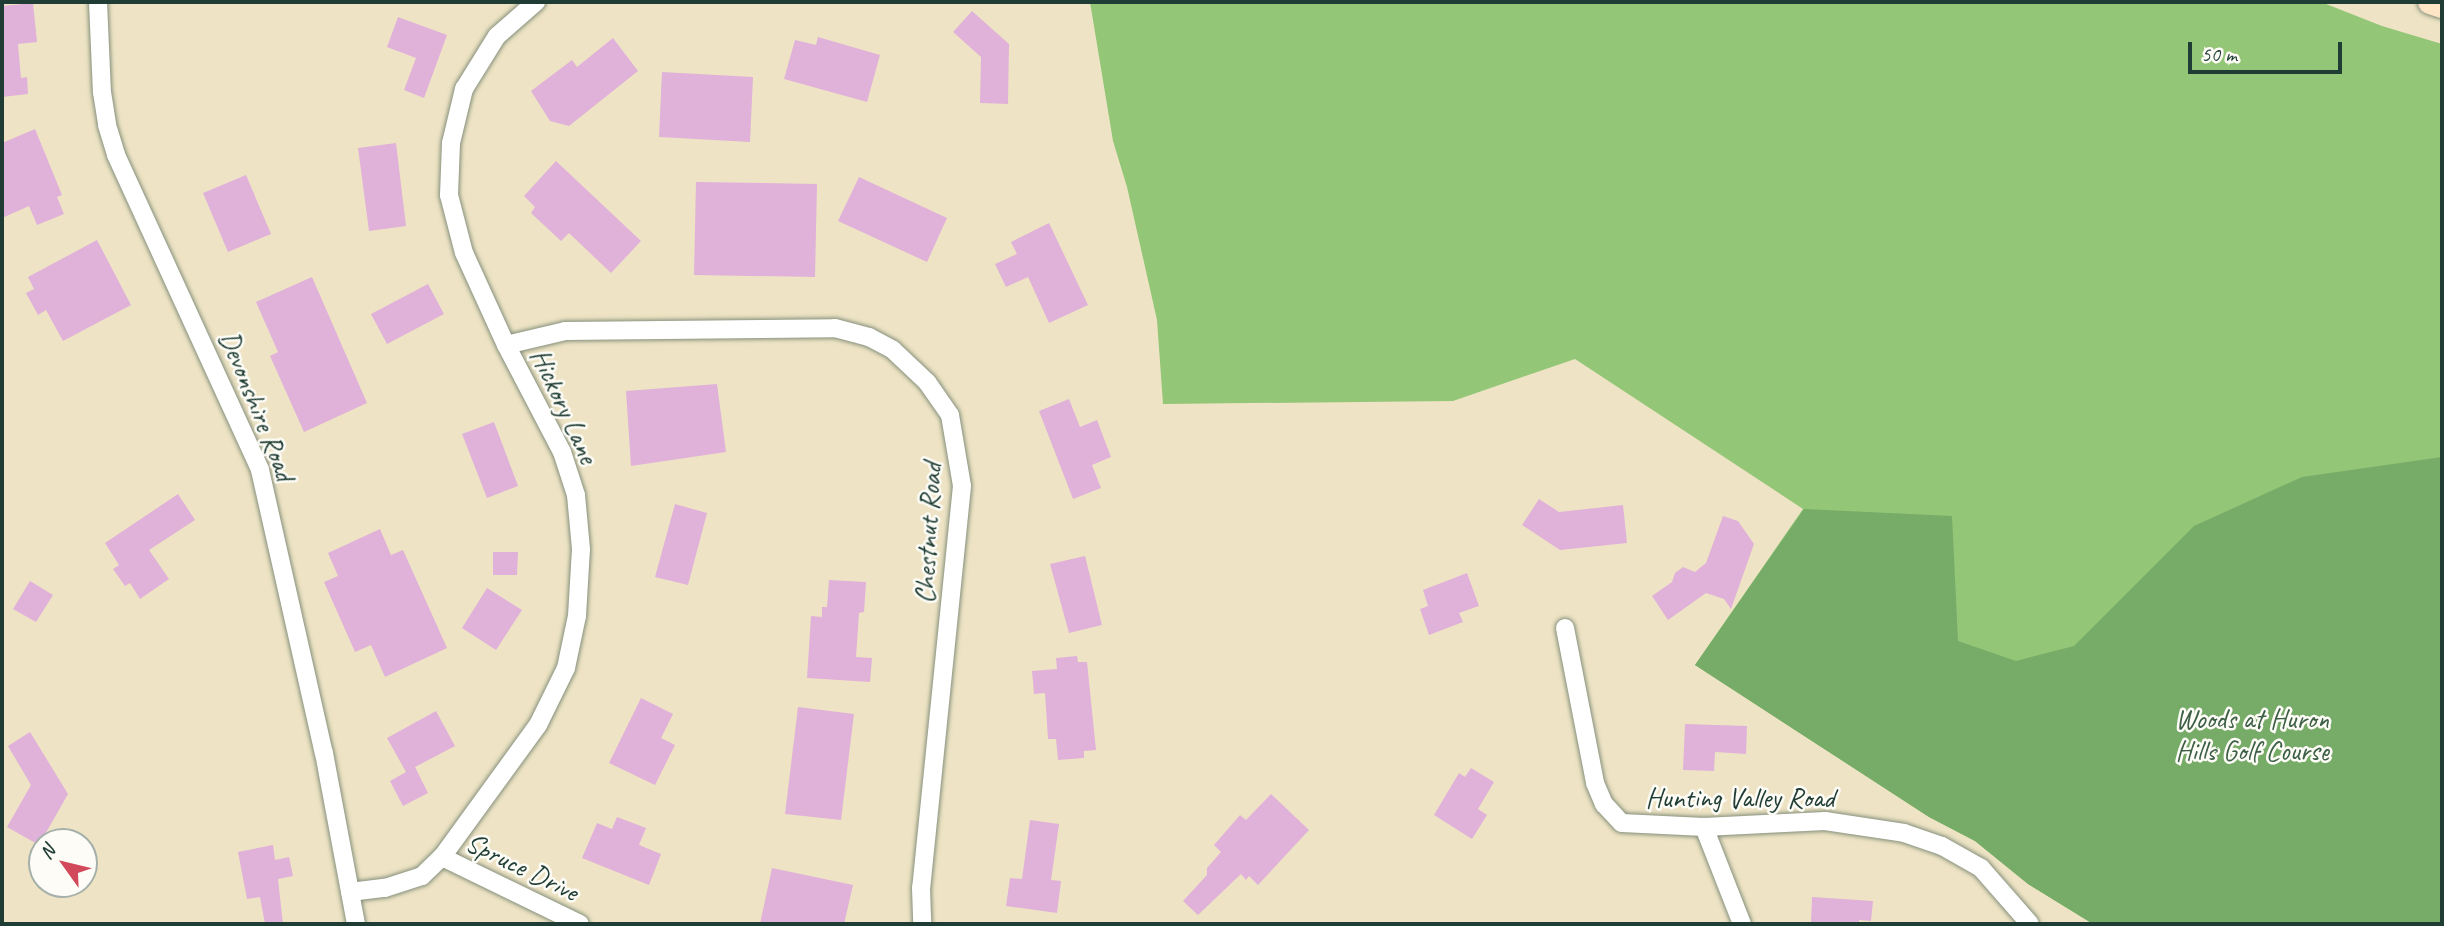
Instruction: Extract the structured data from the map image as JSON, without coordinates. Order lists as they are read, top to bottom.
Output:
{
  "streets": {
    "street": [
      "Devonshire Road",
      "Hickory Lane",
      "Chestnut Road",
      "Hunting Valley Road",
      "Spruce Drive"
    ]
  },
  "crossings": [
    ["Devonshire Road", "Hickory Lane"],
    ["Hickory Lane", "Chestnut Road"],
    ["Hickory Lane", "Spruce Drive"]
  ],
  "parks": ["Woods at Huron Hills Golf Course"],
  "scale_bar": "50 m",
  "north": "top left"
}
